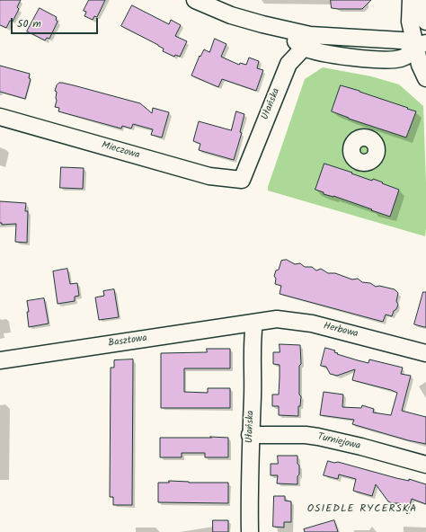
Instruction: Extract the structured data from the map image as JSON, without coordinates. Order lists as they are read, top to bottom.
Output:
{
  "streets": {
    "street": [
      "Ułańska",
      "Mieczowa",
      "Herbowa",
      "Basztowa",
      "Turniejowa"
    ]
  },
  "crossings": [
    ["Ułańska", "Mieczowa"],
    ["Ułańska", "Herbowa"],
    ["Ułańska", "Basztowa"],
    ["Ułańska", "Turniejowa"],
    ["Herbowa", "Basztowa"]
  ],
  "districts": ["OSIEDLE RYCERSKA"],
  "scale_bar": "50 m"
}
